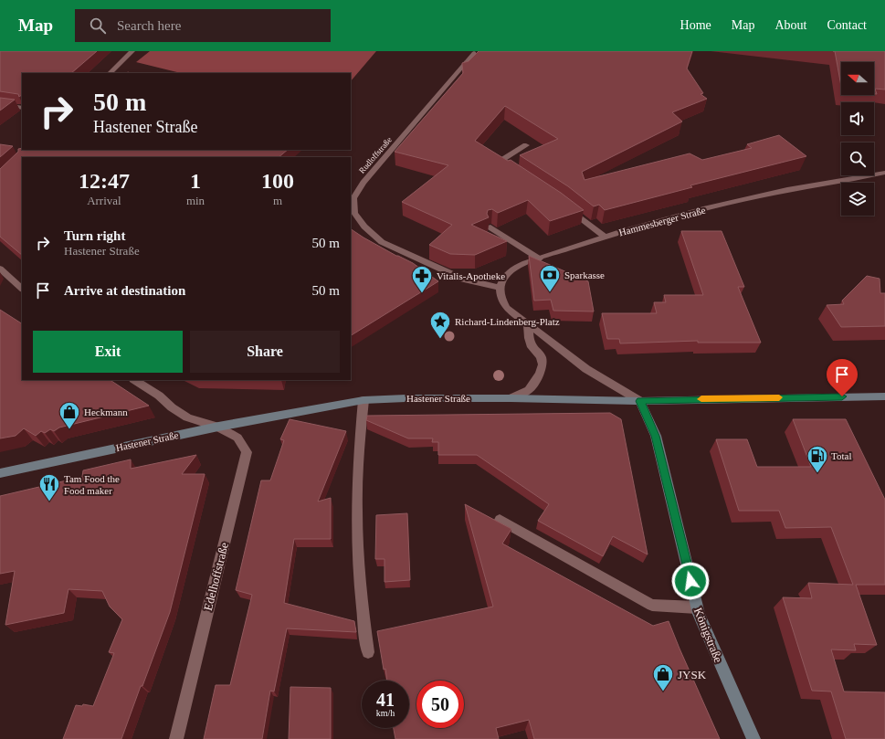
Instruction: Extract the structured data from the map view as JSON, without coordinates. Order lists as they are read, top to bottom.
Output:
{
  "streets": {
    "main road": ["Hastener Straße", "Königstraße"],
    "street": ["Rudloffstraße", "Hammesberger Straße", "Edelhoffstraße"]
  },
  "crossings": [
    ["Rudloffstraße", "Hammesberger Straße"],
    ["Hastener Straße", "Edelhoffstraße"],
    ["Hastener Straße", "Königstraße"]
  ],
  "places": {
    "bank": ["Sparkasse"],
    "pharmacy": ["Vitalis-Apotheke"],
    "place": ["Richard-Lindenberg-Platz"],
    "shop": ["Heckmann", "JYSK"],
    "fuel station": ["Total"],
    "restaurant": ["Tam Food the Food maker"]
  },
  "north": "left",
  "page": {
    "header": "Map",
    "search": "Search here",
    "nav": [
      "Home",
      "Map",
      "About",
      "Contact"
    ],
    "turn": ["50 m", "Hastener Straße"],
    "eta": [
      "12:47",
      "Arrival",
      "1",
      "min",
      "100",
      "m"
    ],
    "list": [
      {
        "name": "Turn right",
        "note": "Hastener Straße",
        "value": "50 m"
      },
      {
        "name": "Arrive at destination",
        "value": "50 m"
      }
    ],
    "buttons": ["Exit", "Share"],
    "speed": "41 km/h",
    "limit": "50"
  }
}
